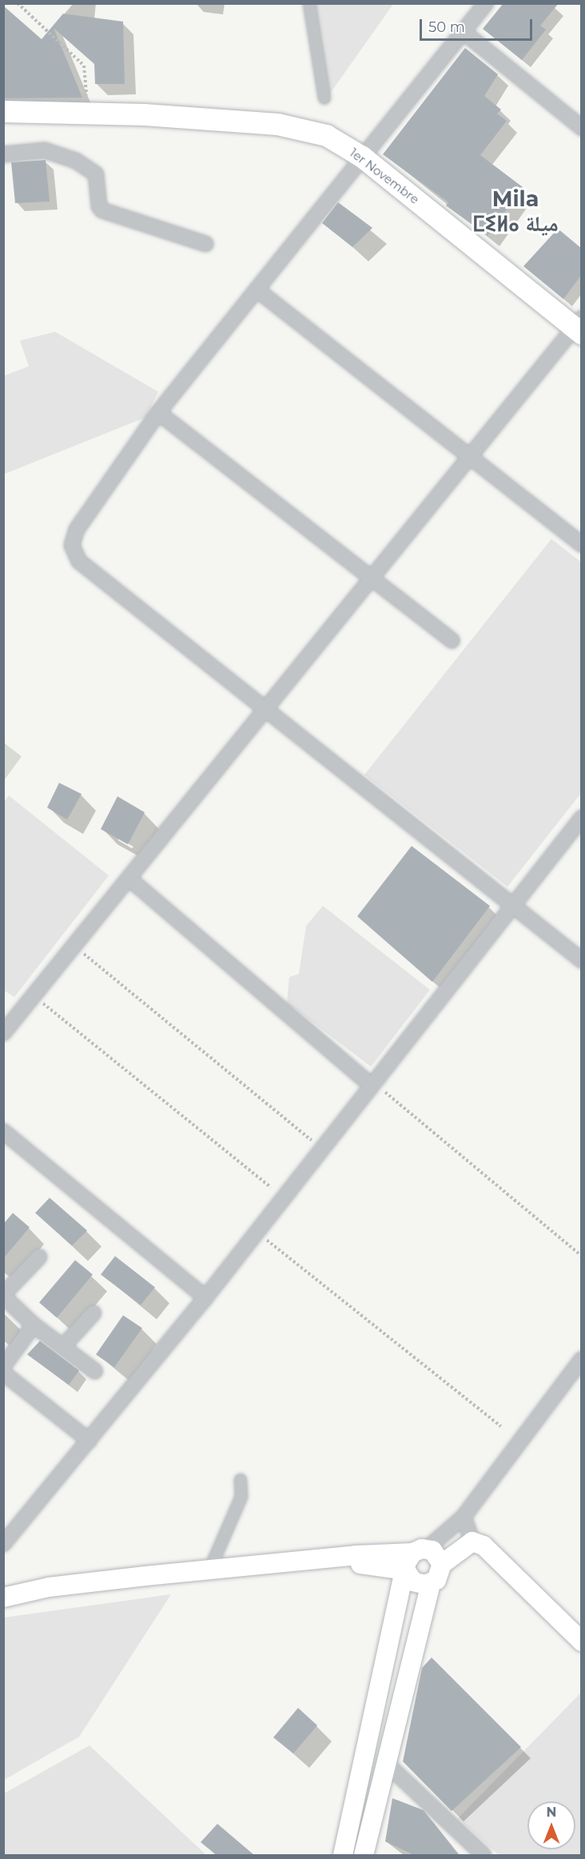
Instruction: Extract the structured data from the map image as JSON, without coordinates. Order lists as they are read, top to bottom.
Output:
{
  "streets": {
    "main road": ["1er Novembre"]
  },
  "districts": ["Mila ⵎⵉⵍⴰ ميلة"],
  "scale_bar": "50 m",
  "north": "top"
}
